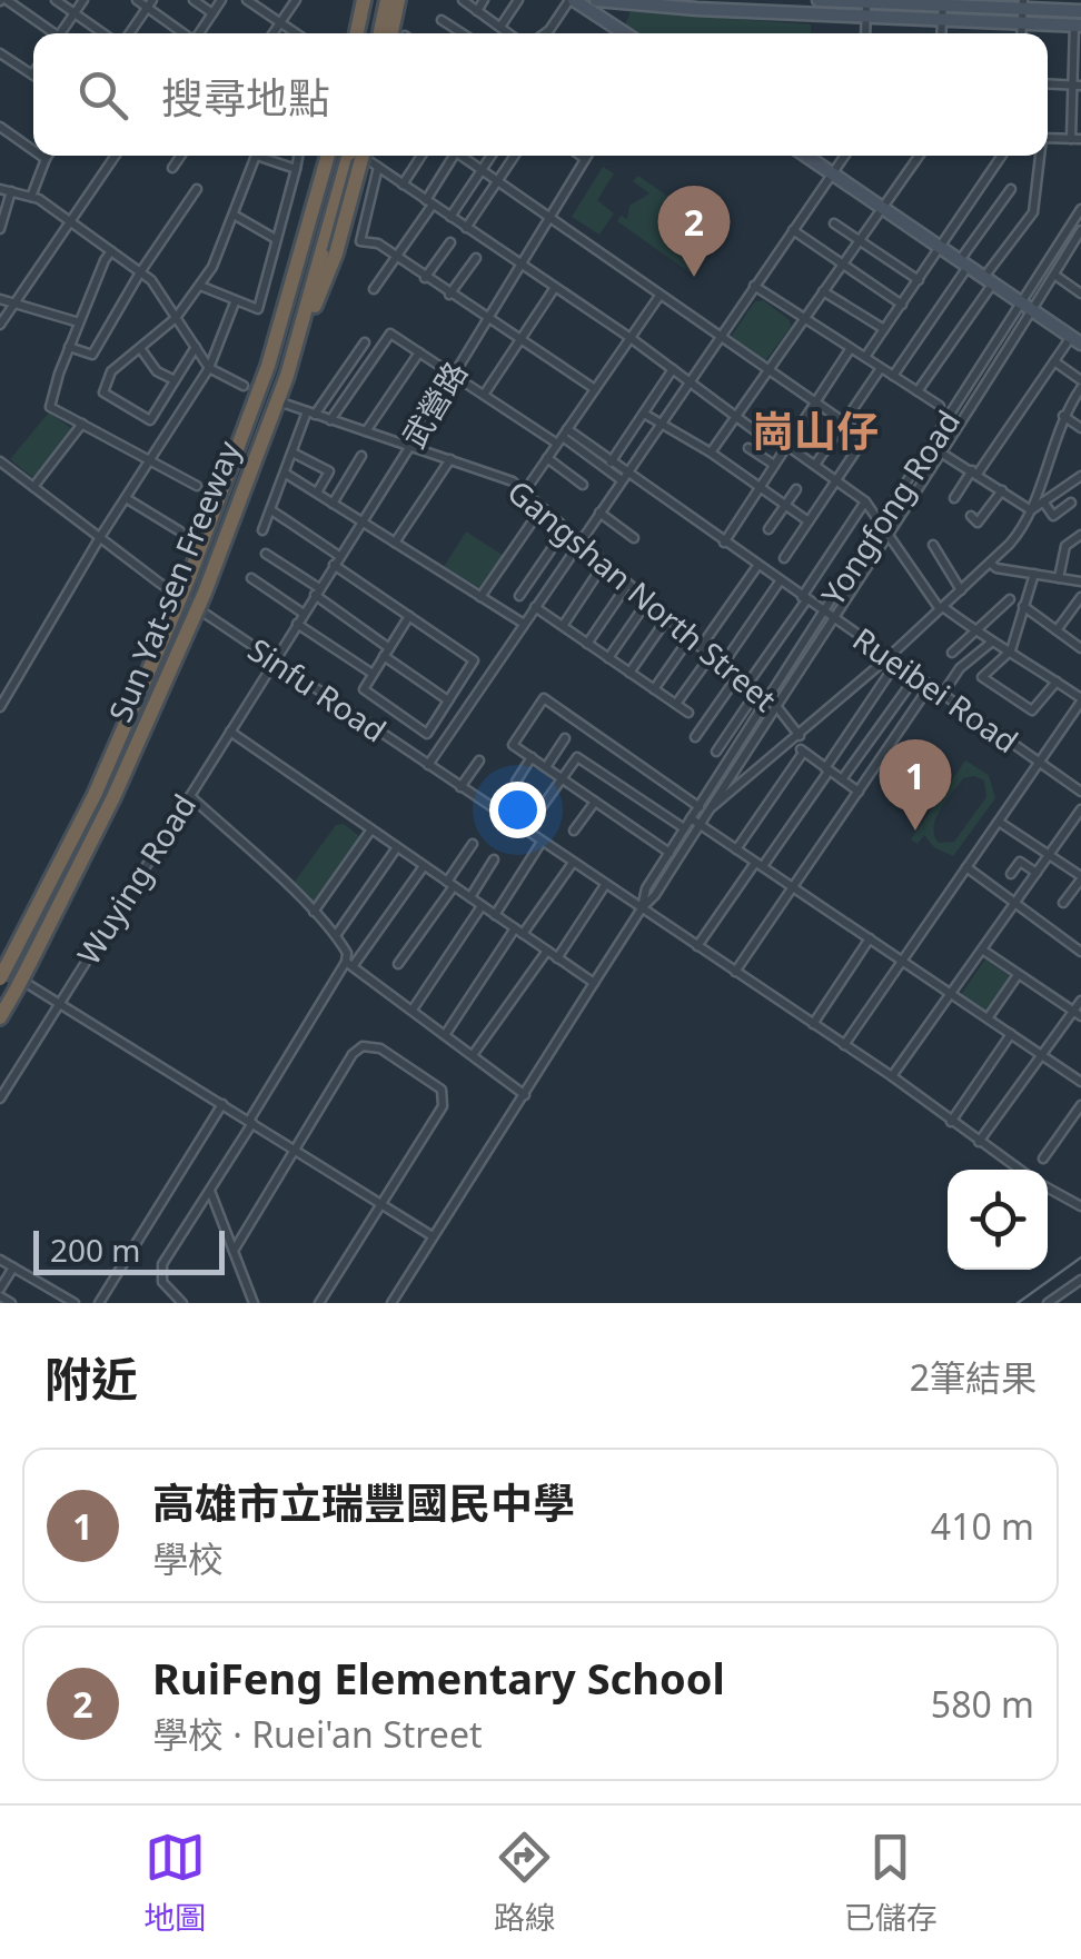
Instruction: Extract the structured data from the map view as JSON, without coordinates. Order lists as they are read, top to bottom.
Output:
{
  "streets": {
    "highway": ["Sun Yat-sen Freeway"],
    "street": [
      "武營路",
      "Yongfong Road",
      "Gangshan North Street",
      "Sinfu Road",
      "Rueibei Road",
      "Wuying Road"
    ]
  },
  "crossings": [
    ["武營路", "Gangshan North Street"],
    ["武營路", "Sinfu Road"],
    ["武營路", "Wuying Road"],
    ["Yongfong Road", "Gangshan North Street"],
    ["Yongfong Road", "Rueibei Road"],
    ["Sinfu Road", "Wuying Road"]
  ],
  "districts": ["崗山仔"],
  "scale_bar": "200 m",
  "page": {
    "search": "搜尋地點",
    "pins": ["2", "1"],
    "scale": "200 m",
    "heading": ["附近", "2筆結果"],
    "list": [
      {
        "mark": "1",
        "name": "高雄市立瑞豐國民中學",
        "note": "學校",
        "value": "410 m"
      },
      {
        "mark": "2",
        "name": "RuiFeng Elementary School",
        "note": "學校 · Ruei'an Street",
        "value": "580 m"
      }
    ],
    "nav": ["地圖", "路線", "已儲存"]
  }
}
